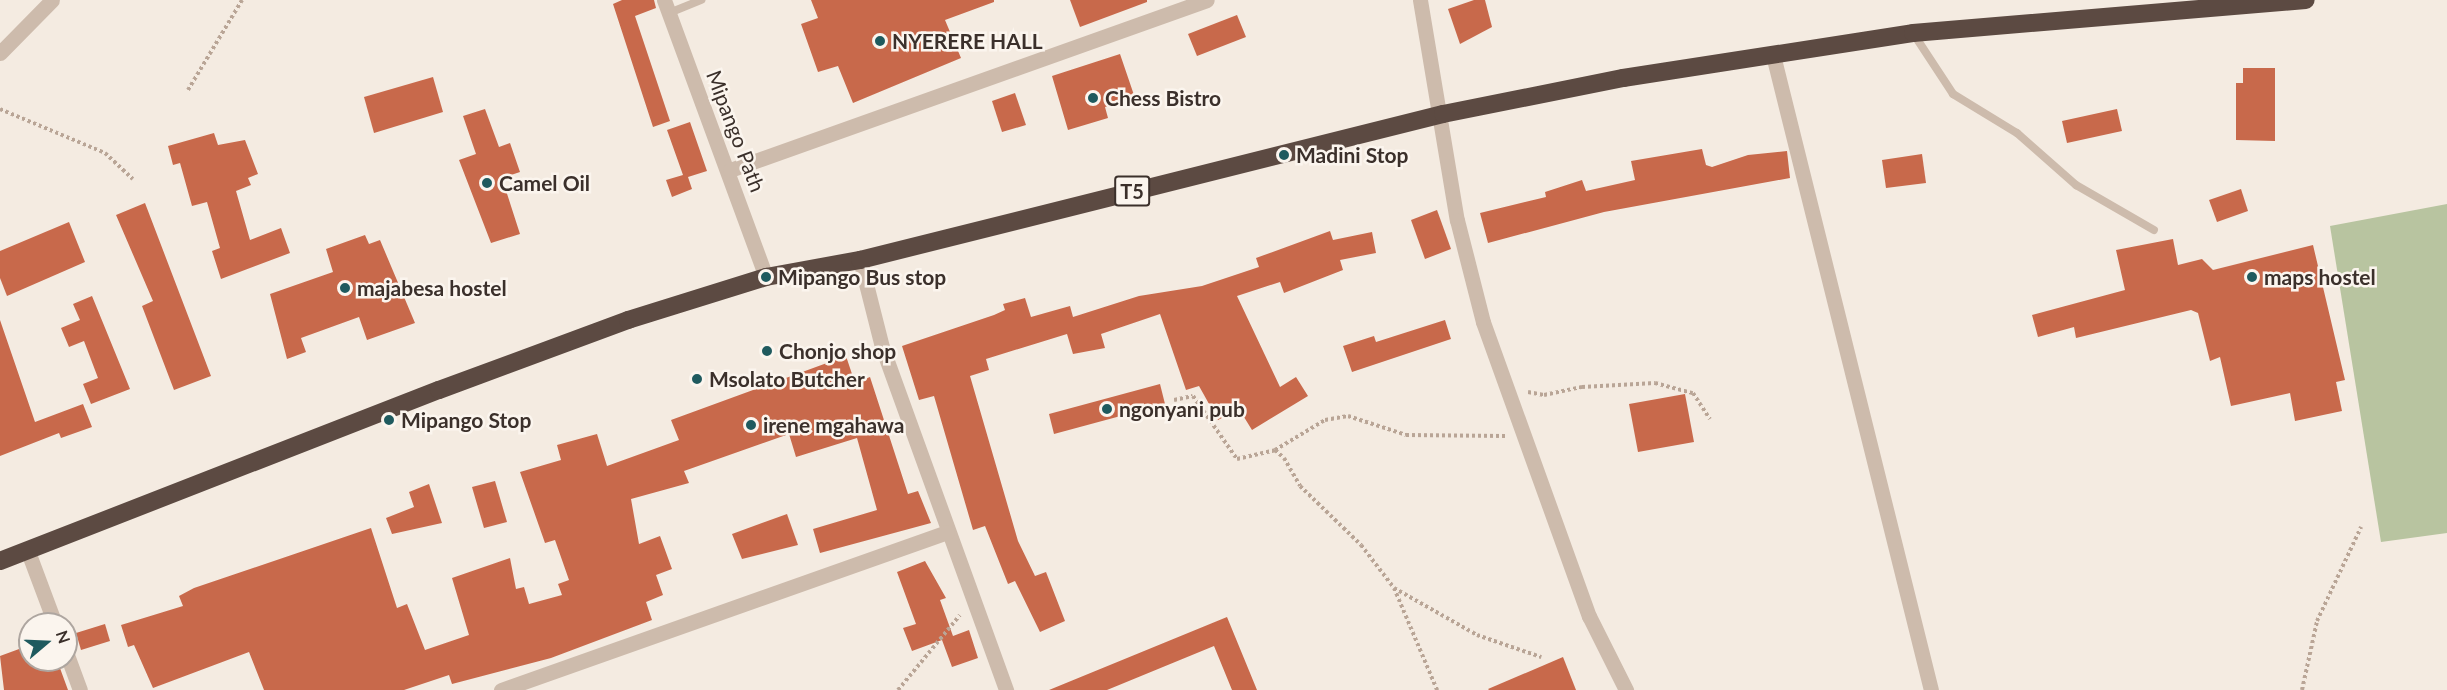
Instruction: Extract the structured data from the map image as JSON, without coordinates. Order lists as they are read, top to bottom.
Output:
{
  "streets": {
    "highway": ["T5"],
    "street": ["Mipango Path"]
  },
  "crossings": [
    ["Mipango Path", "T5"]
  ],
  "places": [
    "NYERERE HALL",
    "Chess Bistro",
    "Madini Stop",
    "Camel Oil",
    "Mipango Bus stop",
    "maps hostel",
    "majabesa hostel",
    "Chonjo shop",
    "Msolato Butcher",
    "ngonyani pub",
    "Mipango Stop",
    "irene mgahawa"
  ],
  "north": "right"
}
